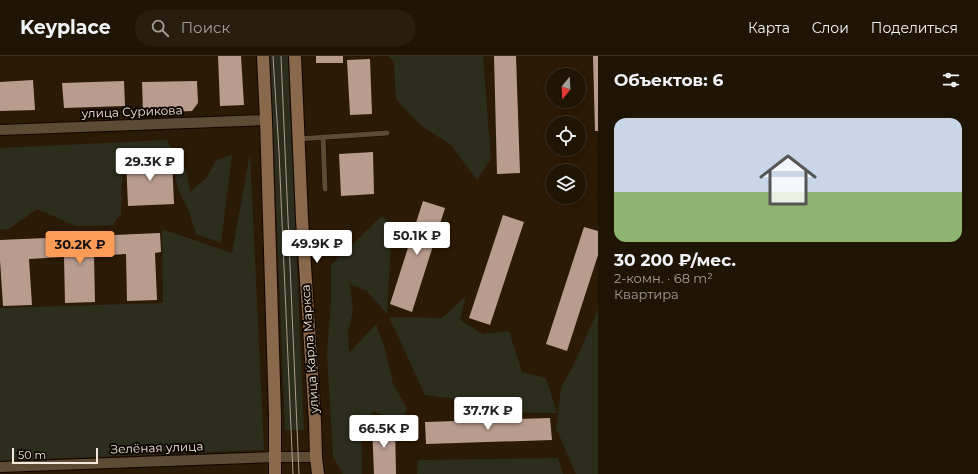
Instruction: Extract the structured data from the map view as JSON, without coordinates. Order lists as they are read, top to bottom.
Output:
{
  "streets": {
    "street": ["улица Сурикова", "улица Карла Маркса", "Зелёная улица"]
  },
  "crossings": [
    ["улица Карла Маркса", "Зелёная улица"]
  ],
  "scale_bar": "50 m",
  "north": "bottom",
  "page": {
    "header": "Keyplace",
    "search": "Поиск",
    "nav": ["Карта", "Слои", "Поделиться"],
    "heading": "Объектов: 6",
    "list": [
      {
        "name": "30 200 ₽/мес.",
        "note": "2-комн. · 68 m² · Квартира"
      }
    ],
    "price": [
      "29.3K ₽",
      "50.1K ₽",
      "49.9K ₽",
      "30.2K ₽",
      "37.7K ₽",
      "66.5K ₽"
    ],
    "scale": "50 m"
  }
}
